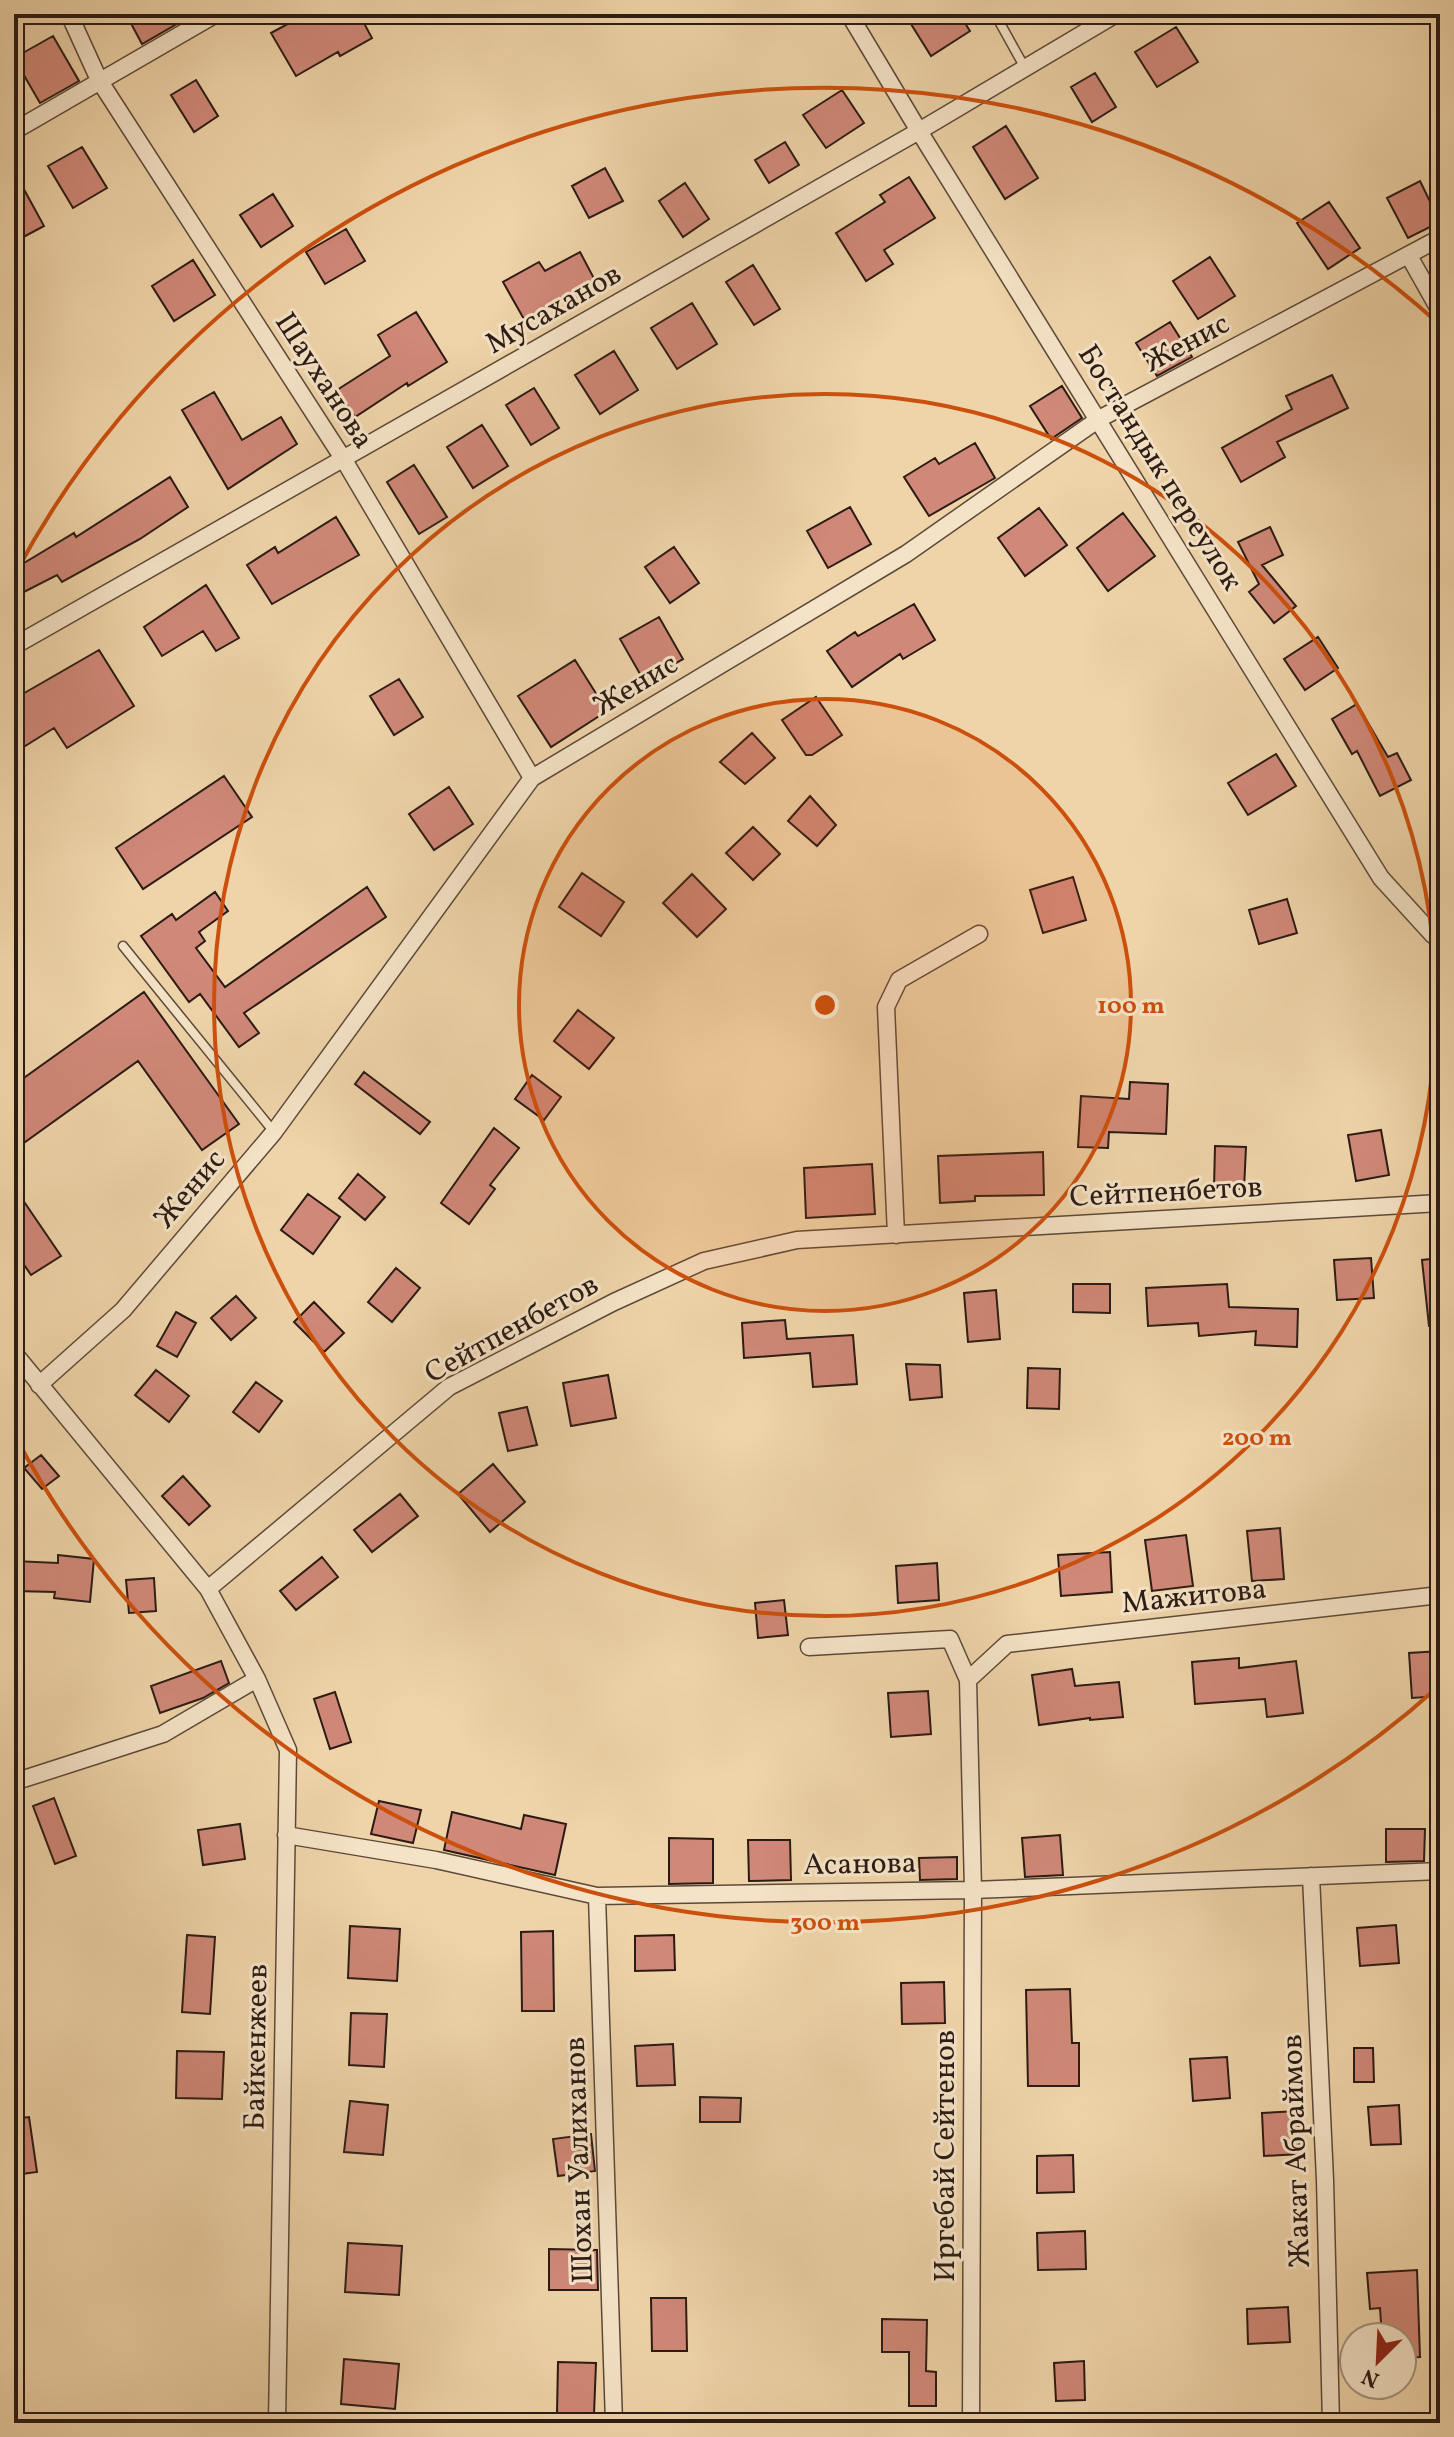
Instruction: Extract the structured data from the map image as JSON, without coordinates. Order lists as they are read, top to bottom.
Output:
{
  "streets": {
    "street": [
      "Мусаханов",
      "Женис",
      "Шауханова",
      "Бостандык переулок",
      "Сейтпенбетов",
      "Мажитова",
      "Асанова",
      "Байкенжеев",
      "Жакат Абраймов",
      "Иргебай Сейтенов",
      "Шохан Уалиханов"
    ]
  },
  "crossings": [
    ["Мусаханов", "Шауханова"],
    ["Мусаханов", "Бостандык переулок"],
    ["Женис", "Шауханова"],
    ["Женис", "Бостандык переулок"],
    ["Женис", "Байкенжеев"],
    ["Сейтпенбетов", "Байкенжеев"],
    ["Асанова", "Байкенжеев"],
    ["Асанова", "Жакат Абраймов"],
    ["Асанова", "Иргебай Сейтенов"],
    ["Асанова", "Шохан Уалиханов"]
  ],
  "north": "bottom left",
  "rings": ["100 m", "200 m", "300 m"]
}
